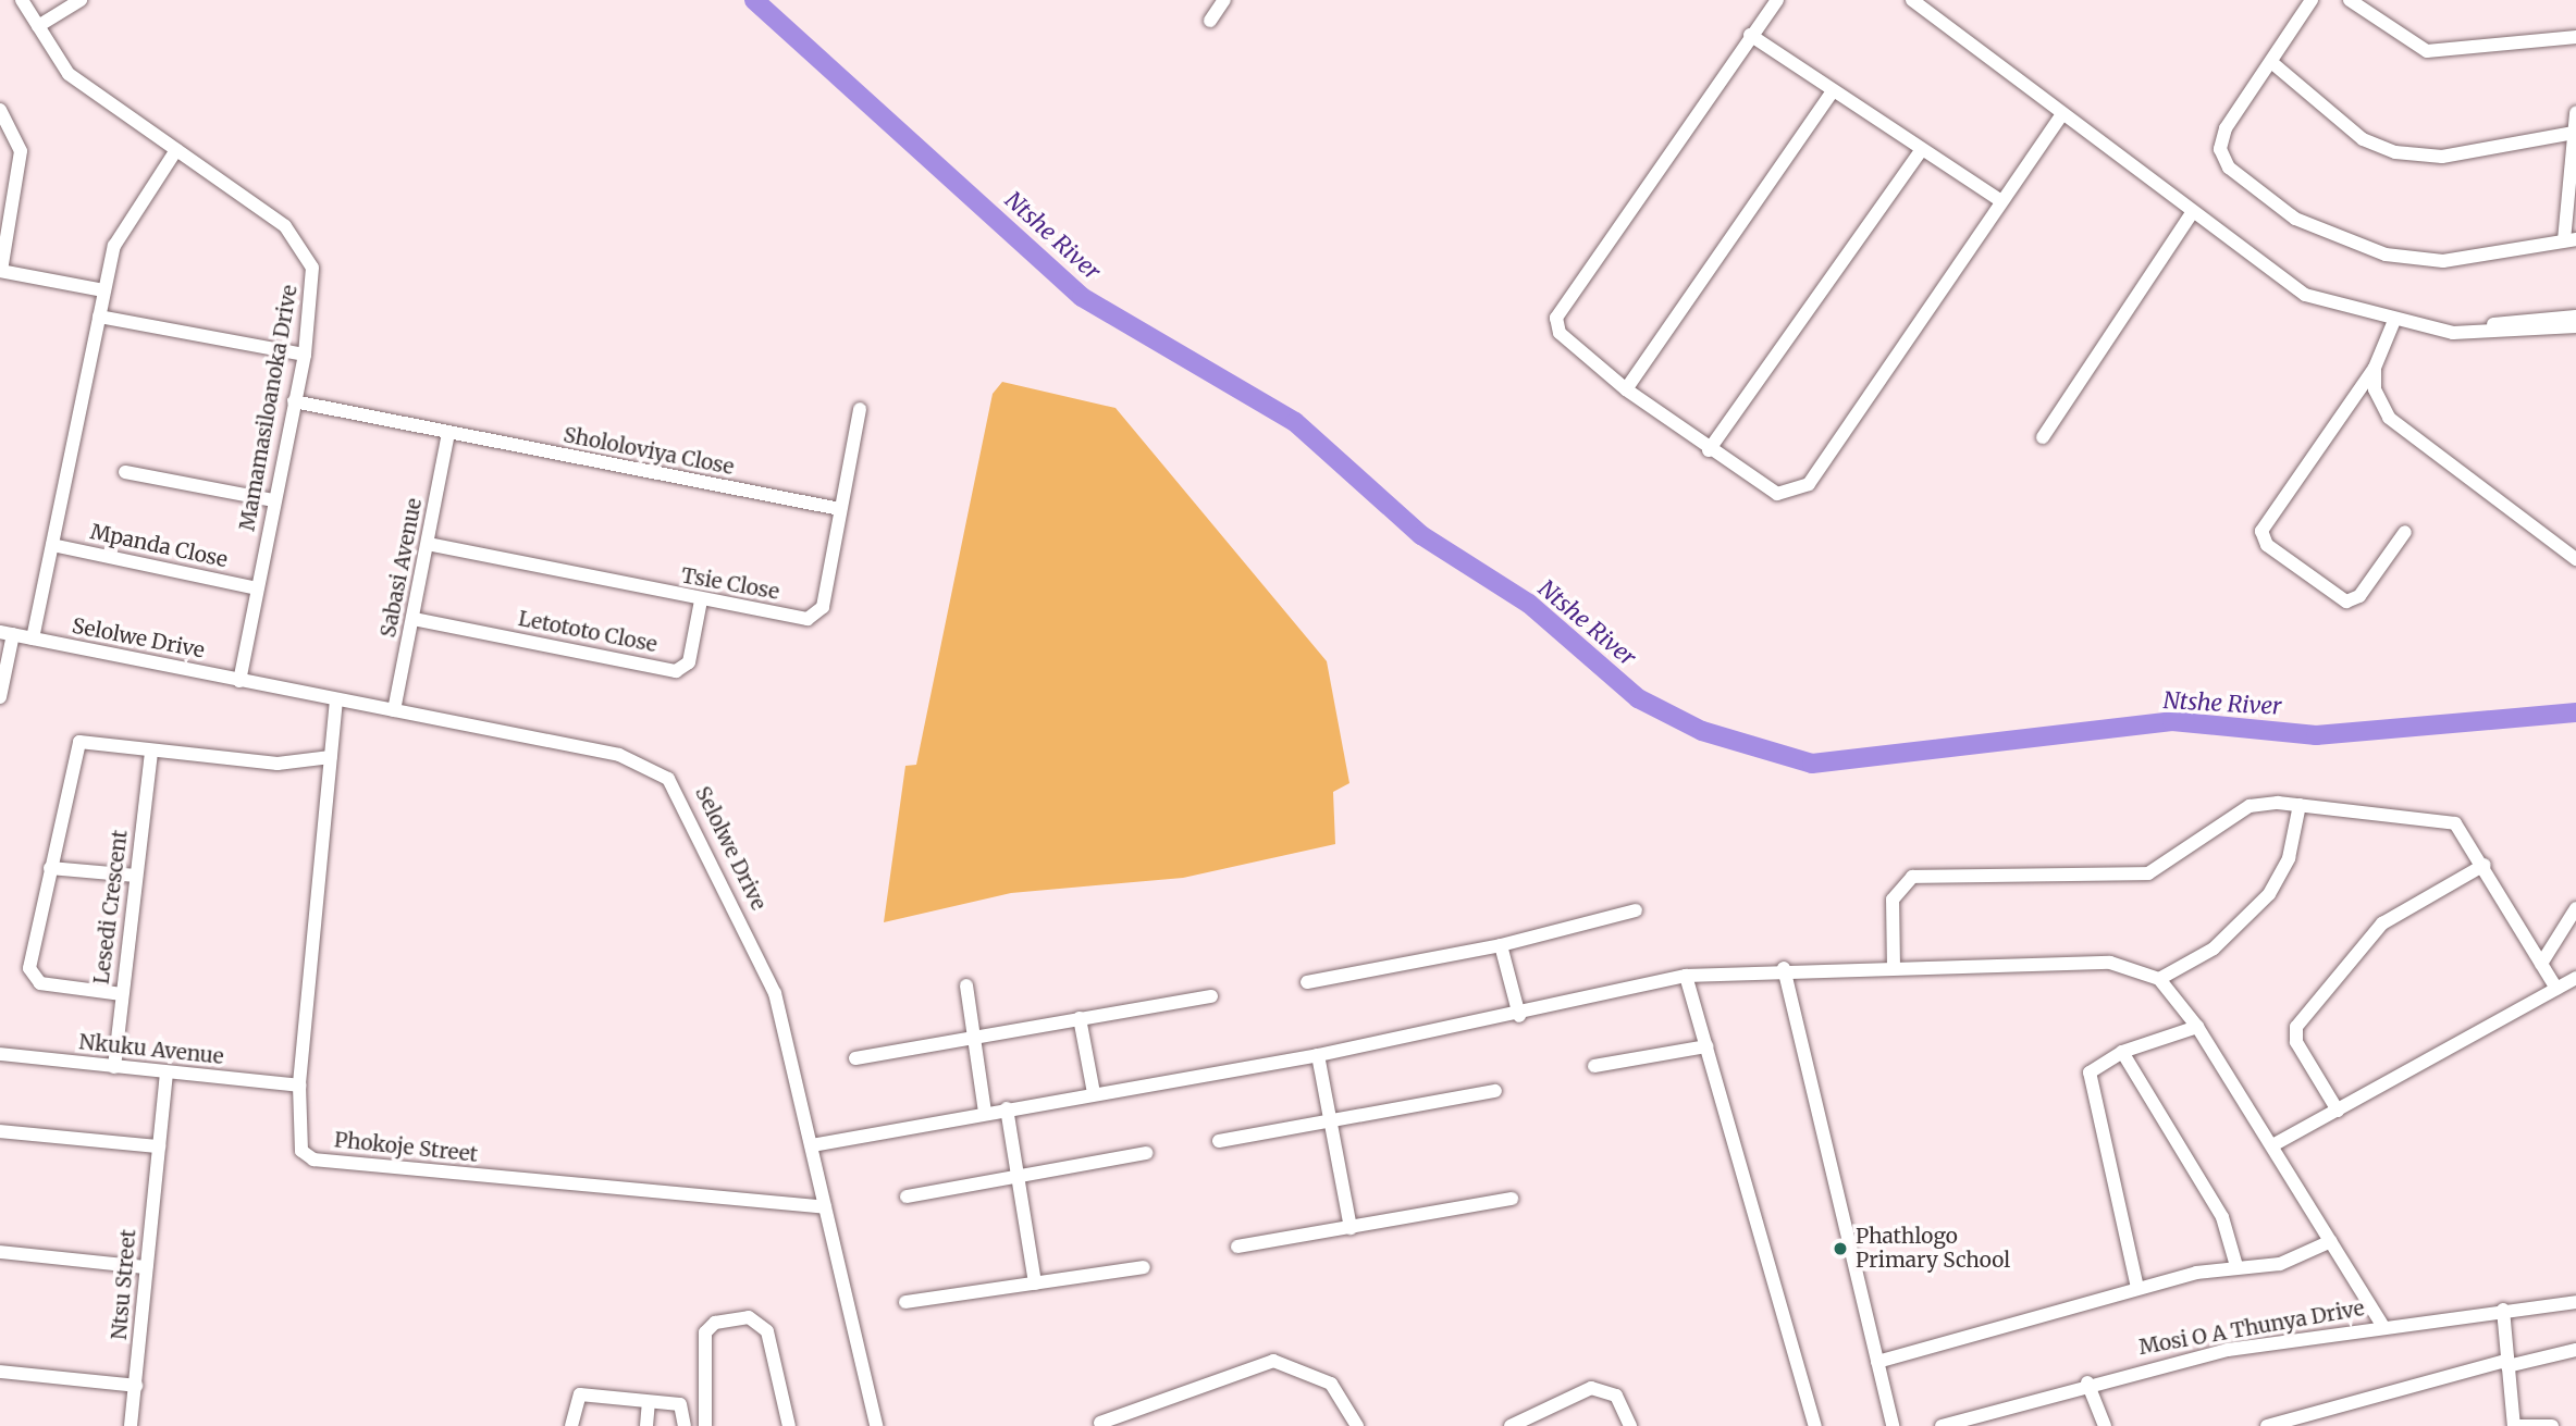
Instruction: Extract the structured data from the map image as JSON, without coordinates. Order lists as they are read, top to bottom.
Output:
{
  "streets": {
    "street": [
      "Mamamasiloanoka Drive",
      "Shololoviya Close",
      "Mpanda Close",
      "Sabasi Avenue",
      "Tsie Close",
      "Letototo Close",
      "Selolwe Drive",
      "Lesedi Crescent",
      "Nkuku Avenue",
      "Phokoje Street",
      "Ntsu Street",
      "Mosi O A Thunya Drive"
    ]
  },
  "crossings": [
    ["Mamamasiloanoka Drive", "Shololoviya Close"],
    ["Mamamasiloanoka Drive", "Mpanda Close"],
    ["Mamamasiloanoka Drive", "Selolwe Drive"],
    ["Shololoviya Close", "Sabasi Avenue"],
    ["Shololoviya Close", "Tsie Close"],
    ["Sabasi Avenue", "Tsie Close"],
    ["Sabasi Avenue", "Letototo Close"],
    ["Sabasi Avenue", "Selolwe Drive"],
    ["Tsie Close", "Letototo Close"],
    ["Selolwe Drive", "Phokoje Street"],
    ["Lesedi Crescent", "Nkuku Avenue"],
    ["Nkuku Avenue", "Phokoje Street"],
    ["Nkuku Avenue", "Ntsu Street"]
  ],
  "water": ["Ntshe River"],
  "places": ["Phathlogo Primary School"]
}
